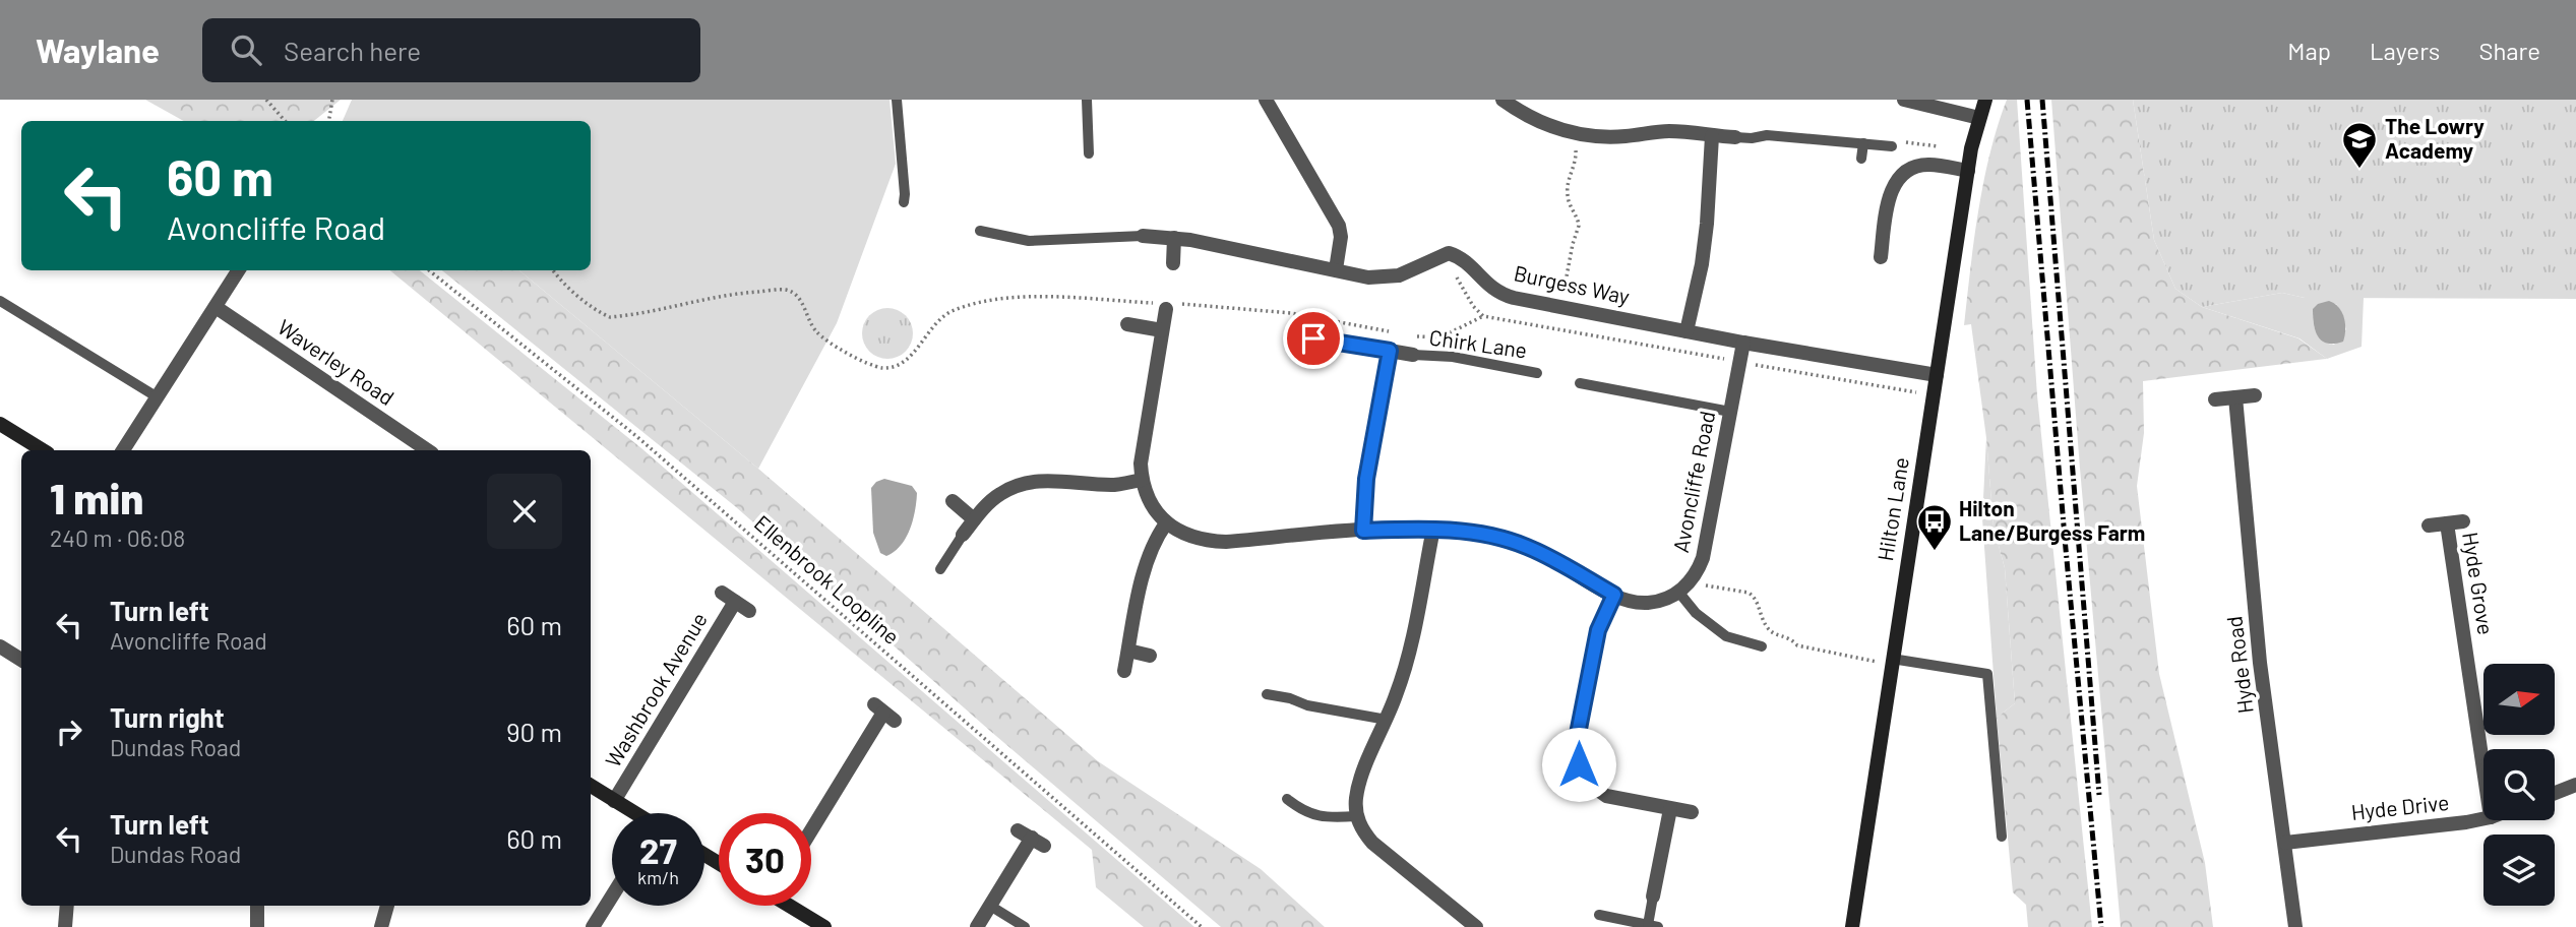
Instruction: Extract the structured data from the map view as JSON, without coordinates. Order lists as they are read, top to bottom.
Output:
{
  "streets": {
    "street": [
      "Burgess Way",
      "Waverley Road",
      "Avoncliffe Road",
      "Hilton Lane",
      "Hyde Grove",
      "Hyde Road",
      "Washbrook Avenue",
      "Hyde Drive"
    ],
    "lane": ["Chirk Lane"],
    "path": ["Ellenbrook Loopline"]
  },
  "crossings": [
    ["Burgess Way", "Avoncliffe Road"],
    ["Burgess Way", "Hilton Lane"],
    ["Hyde Road", "Hyde Drive"]
  ],
  "places": {
    "school or university": ["The Lowry Academy"],
    "bus stop": ["Hilton Lane/Burgess Farm"]
  },
  "north": "right",
  "page": {
    "header": "Waylane",
    "search": "Search here",
    "nav": ["Map", "Layers", "Share"],
    "turn": ["60 m", "Avoncliffe Road"],
    "heading": ["1 min", "240 m · 06:08"],
    "list": [
      {
        "name": "Turn left",
        "note": "Avoncliffe Road",
        "value": "60 m"
      },
      {
        "name": "Turn right",
        "note": "Dundas Road",
        "value": "90 m"
      },
      {
        "name": "Turn left",
        "note": "Dundas Road",
        "value": "60 m"
      }
    ],
    "speed": "27 km/h",
    "limit": "30"
  }
}
